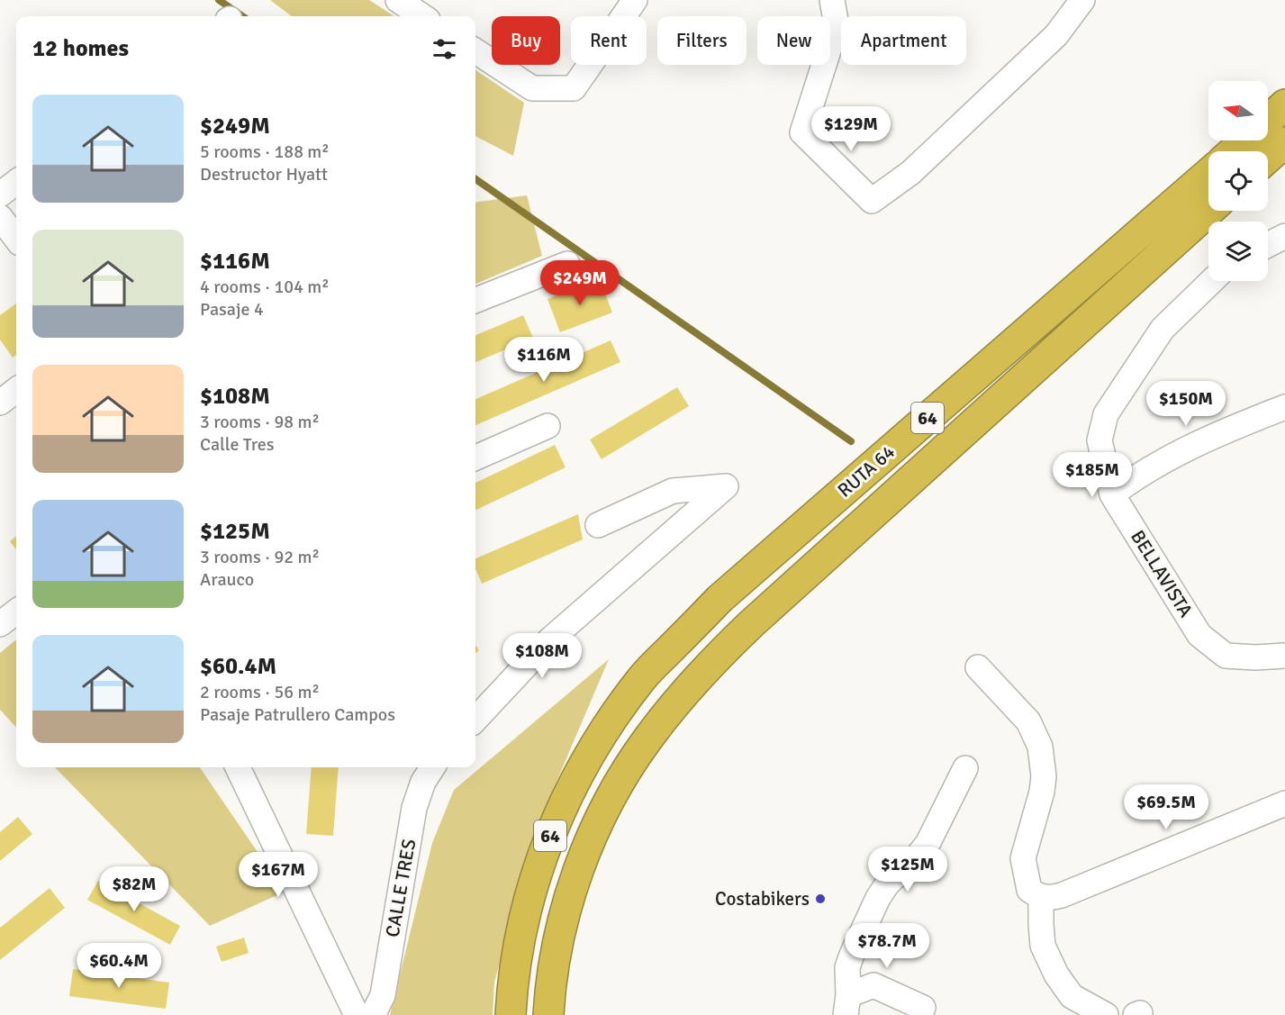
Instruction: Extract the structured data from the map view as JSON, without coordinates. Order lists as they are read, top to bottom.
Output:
{
  "streets": {
    "highway": ["64", "RUTA 64"],
    "street": ["BELLAVISTA", "CALLE TRES"]
  },
  "places": ["Costabikers"],
  "north": "left",
  "page": {
    "chip": [
      "Buy",
      "Rent",
      "Filters",
      "New",
      "Apartment"
    ],
    "heading": "12 homes",
    "list": [
      {
        "name": "$249M",
        "note": "5 rooms · 188 m² · Destructor Hyatt"
      },
      {
        "name": "$116M",
        "note": "4 rooms · 104 m² · Pasaje 4"
      },
      {
        "name": "$108M",
        "note": "3 rooms · 98 m² · Calle Tres"
      },
      {
        "name": "$125M",
        "note": "3 rooms · 92 m² · Arauco"
      },
      {
        "name": "$60.4M",
        "note": "2 rooms · 56 m² · Pasaje Patrullero Campos"
      }
    ],
    "price": [
      "$129M",
      "$249M",
      "$116M",
      "$150M",
      "$185M",
      "$108M",
      "$69.5M",
      "$125M",
      "$167M",
      "$82M",
      "$78.7M",
      "$60.4M"
    ]
  }
}
